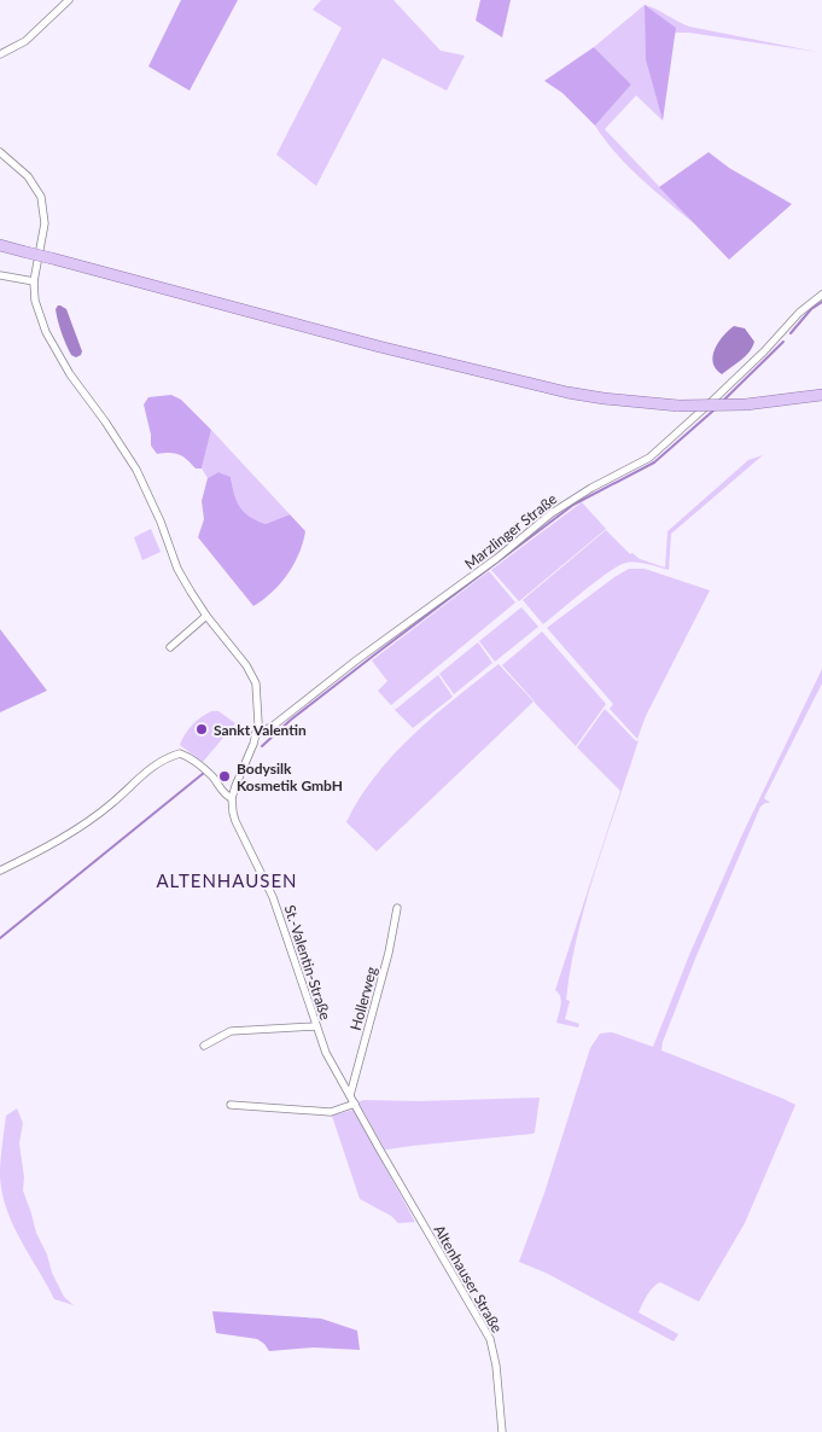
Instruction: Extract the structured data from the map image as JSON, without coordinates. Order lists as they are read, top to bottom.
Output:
{
  "streets": {
    "street": [
      "Marzlinger Straße",
      "St.-Valentin-Straße",
      "Hollerweg",
      "Altenhauser Straße"
    ]
  },
  "crossings": [
    ["St.-Valentin-Straße", "Hollerweg"],
    ["St.-Valentin-Straße", "Altenhauser Straße"]
  ],
  "districts": ["ALTENHAUSEN"],
  "places": ["Sankt Valentin", "Bodysilk Kosmetik GmbH"]
}
